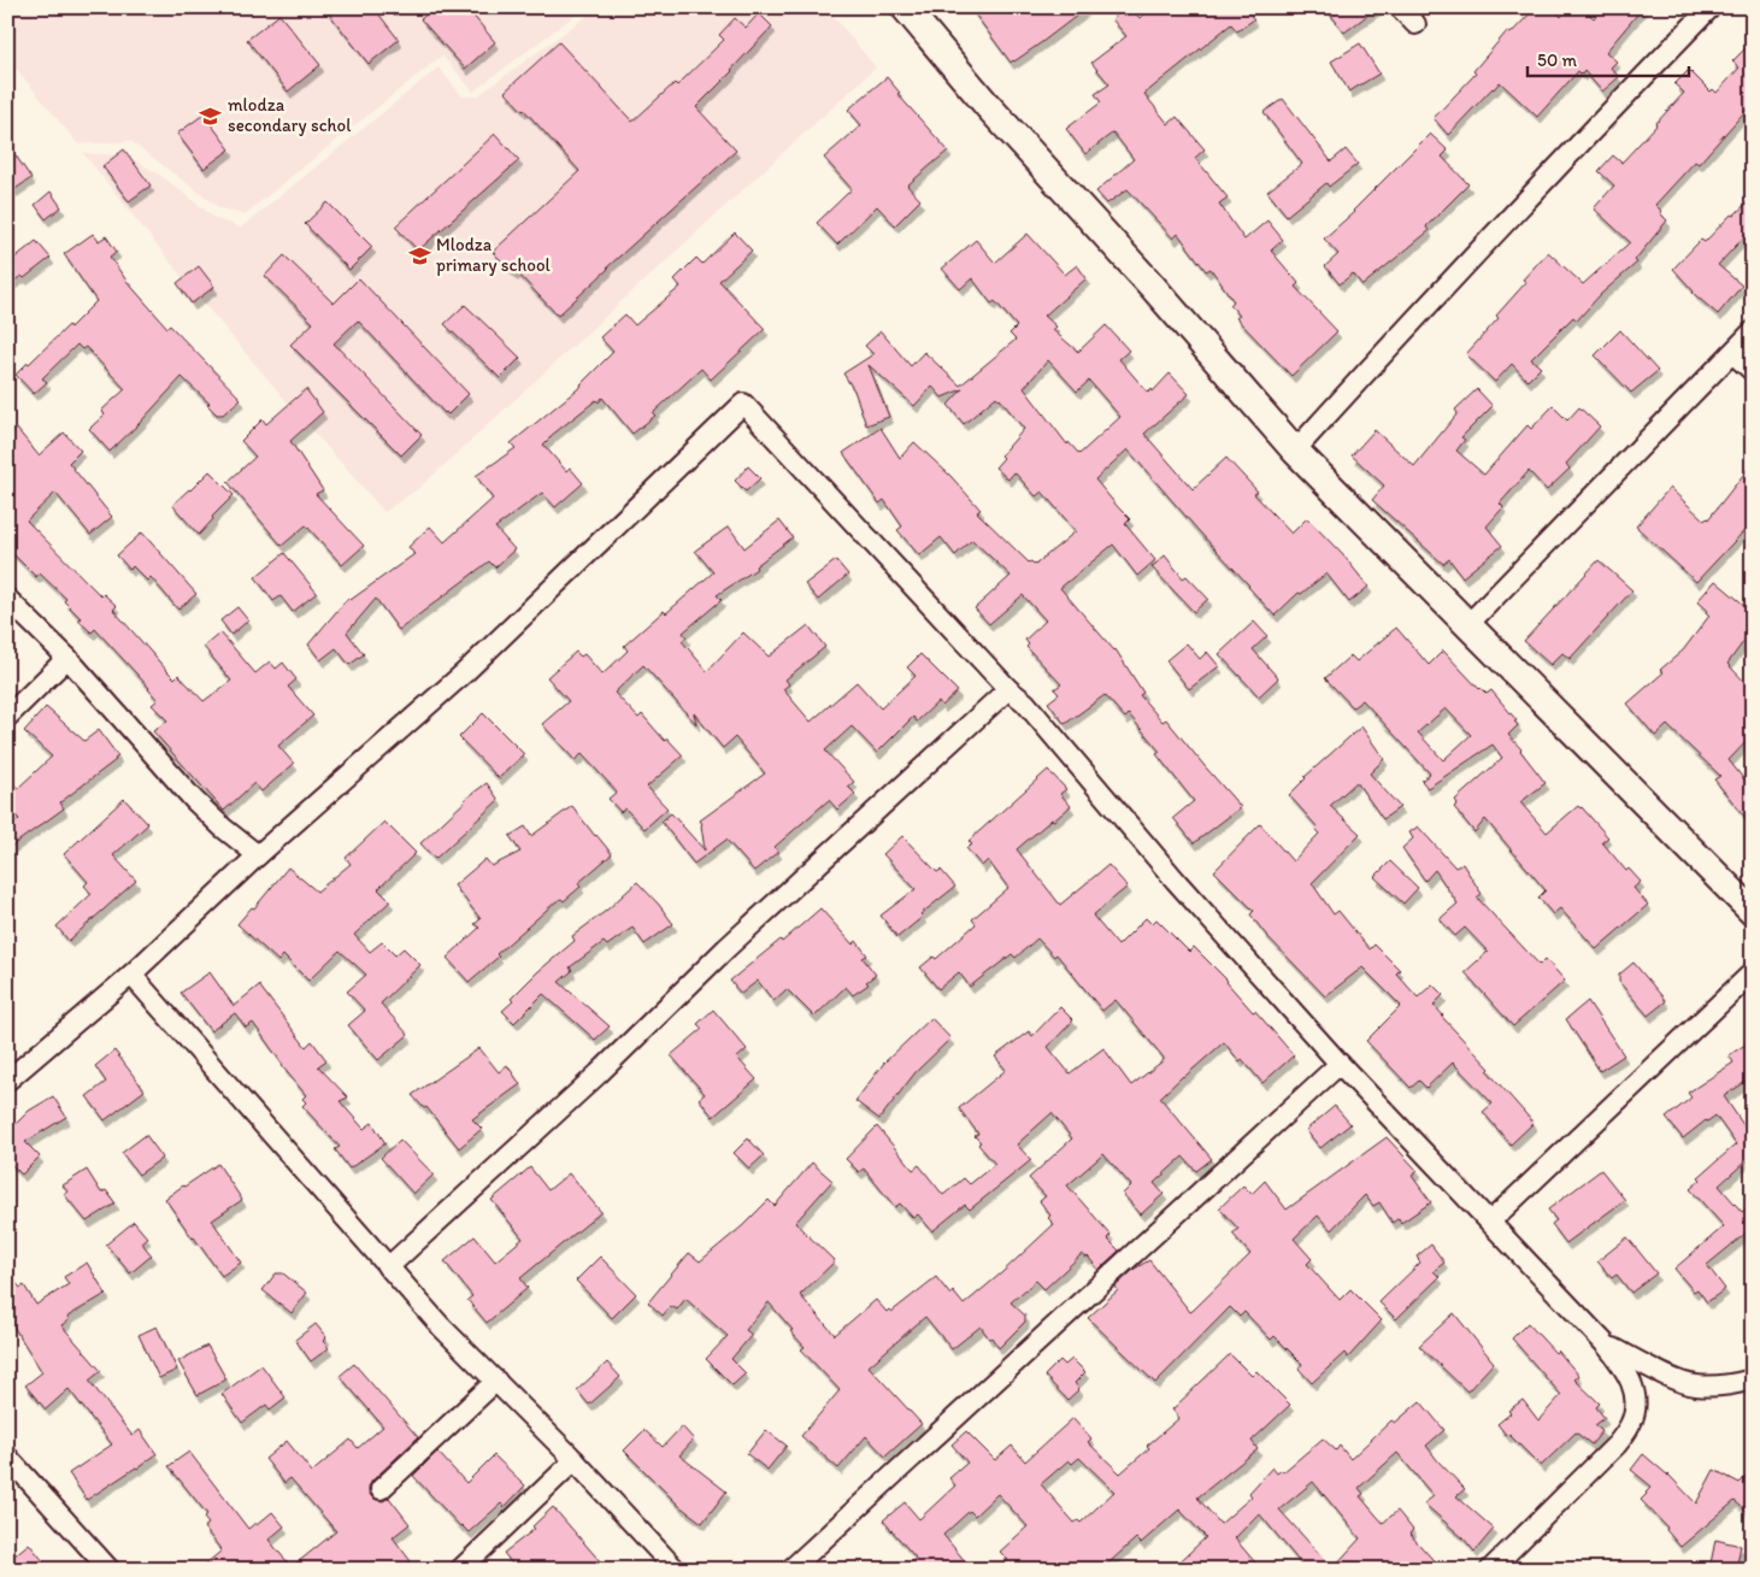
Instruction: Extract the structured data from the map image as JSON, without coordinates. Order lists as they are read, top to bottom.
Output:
{
  "places": {
    "school or university": ["mlodza secondary schol", "Mlodza primary school"]
  },
  "scale_bar": "50 m"
}
